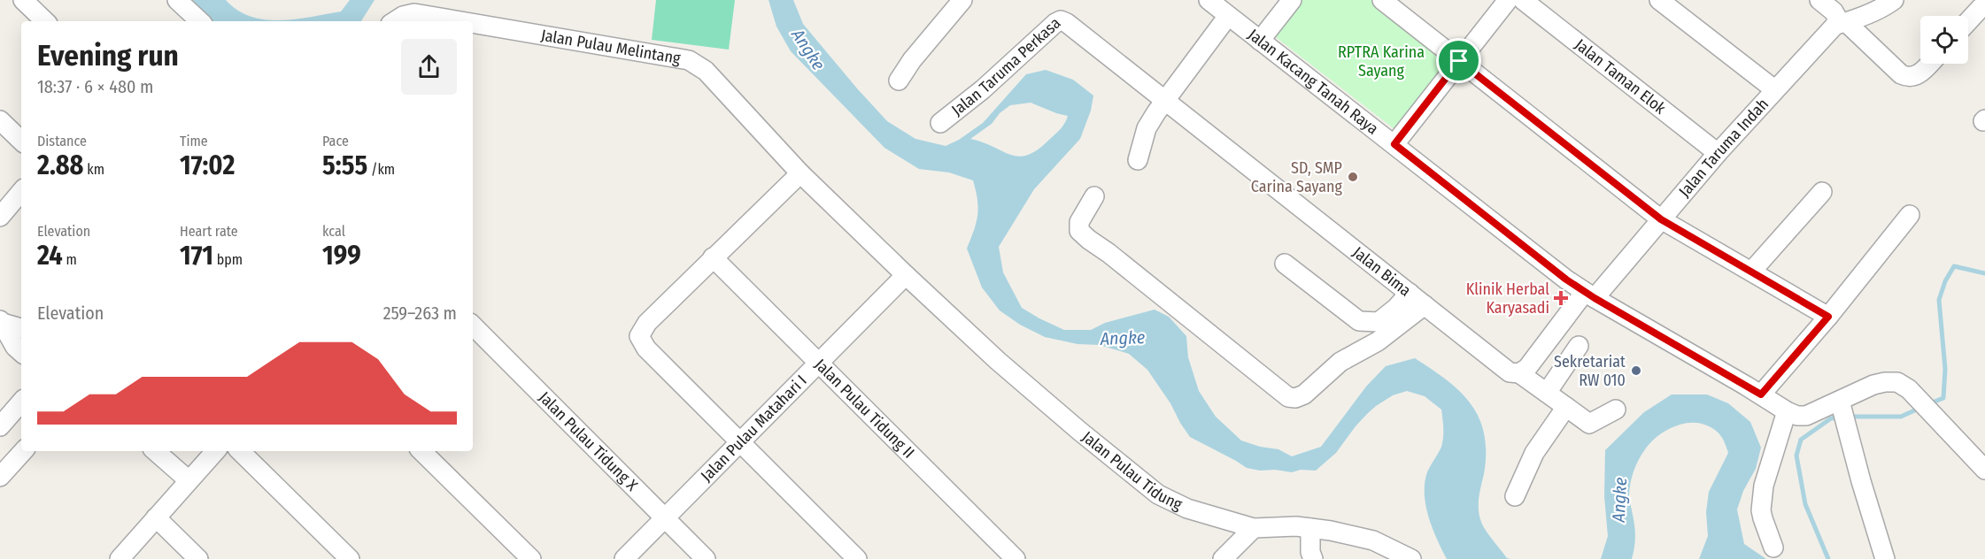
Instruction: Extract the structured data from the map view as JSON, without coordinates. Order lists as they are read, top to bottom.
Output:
{
  "streets": {
    "street": [
      "Jalan Pulau Melintang",
      "Jalan Taruma Perkasa",
      "Jalan Taman Elok",
      "Jalan Kacang Tanah Raya",
      "Jalan Taruma Indah",
      "Jalan Bima",
      "Jalan Pulau Tidung II",
      "Jalan Pulau Matahari I",
      "Jalan Pulau Tidung X",
      "Jalan Pulau Tidung"
    ]
  },
  "crossings": [
    ["Jalan Pulau Melintang", "Jalan Pulau Matahari I"],
    ["Jalan Pulau Melintang", "Jalan Pulau Tidung"],
    ["Jalan Taruma Perkasa", "Jalan Bima"],
    ["Jalan Taman Elok", "Jalan Taruma Indah"],
    ["Jalan Kacang Tanah Raya", "Jalan Taruma Indah"],
    ["Jalan Pulau Tidung II", "Jalan Pulau Matahari I"],
    ["Jalan Pulau Matahari I", "Jalan Pulau Tidung X"],
    ["Jalan Pulau Matahari I", "Jalan Pulau Tidung"]
  ],
  "water": ["Angke"],
  "parks": ["RPTRA Karina Sayang"],
  "places": {
    "other": ["SD, SMP Carina Sayang", "Sekretariat RW 010"],
    "health": ["Klinik Herbal Karyasadi"]
  },
  "page": {
    "heading": ["Evening run", "18:37 · 6 × 480 m"],
    "stats": [
      ["Distance", "2.88 km"],
      ["Time", "17:02"],
      ["Pace", "5:55 /km"],
      ["Elevation", "24 m"],
      ["Heart rate", "171 bpm"],
      ["kcal", "199"]
    ],
    "chart": ["Elevation", "259–263 m"]
  }
}
